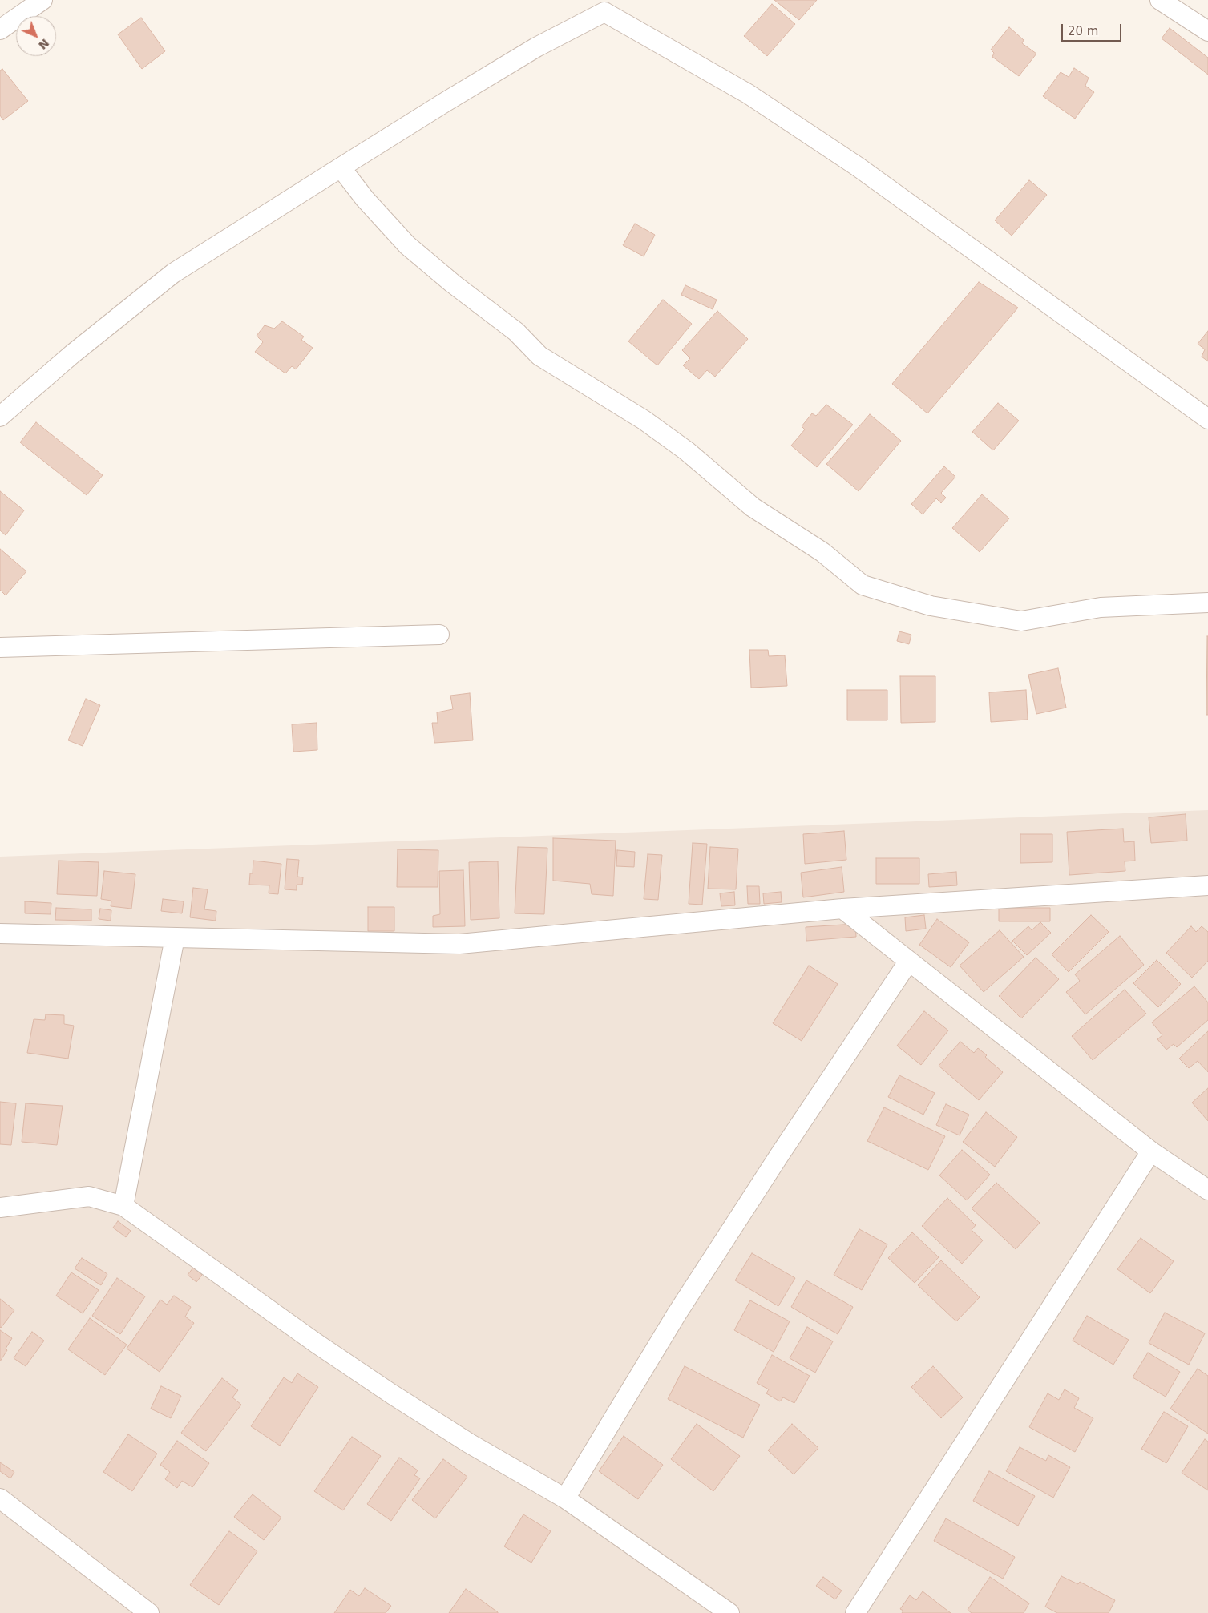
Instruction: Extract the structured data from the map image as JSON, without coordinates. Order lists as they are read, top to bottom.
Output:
{
  "scale_bar": "20 m",
  "north": "bottom right"
}
